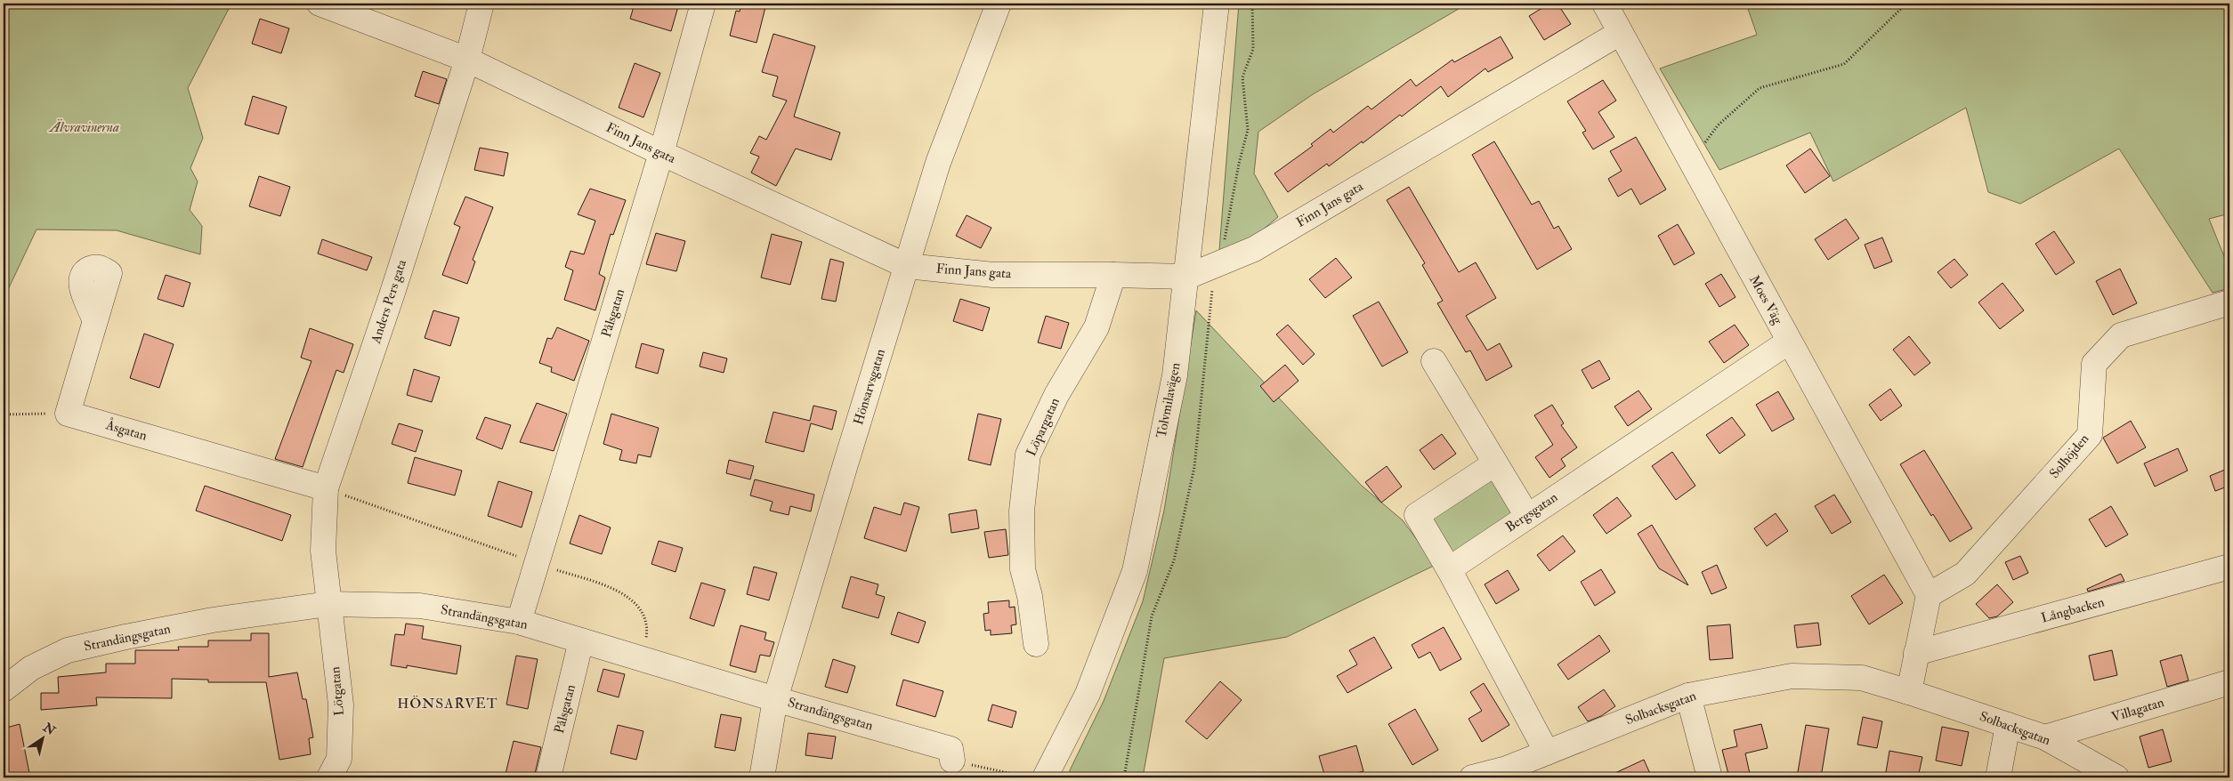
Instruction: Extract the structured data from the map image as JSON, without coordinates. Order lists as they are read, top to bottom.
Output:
{
  "streets": {
    "street": [
      "Finn Jans gata",
      "Moes Väg",
      "Anders Pers gata",
      "Pålsgatan",
      "Hönsarvsgatan",
      "Tolvmilavägen",
      "Löpargatan",
      "Åsgatan",
      "Solhöjden",
      "Bergsgatan",
      "Långbacken",
      "Strandängsgatan",
      "Lötgatan",
      "Solbacksgatan",
      "Villagatan"
    ]
  },
  "crossings": [
    ["Finn Jans gata", "Moes Väg"],
    ["Finn Jans gata", "Anders Pers gata"],
    ["Finn Jans gata", "Pålsgatan"],
    ["Finn Jans gata", "Hönsarvsgatan"],
    ["Finn Jans gata", "Tolvmilavägen"],
    ["Finn Jans gata", "Löpargatan"],
    ["Moes Väg", "Solhöjden"],
    ["Moes Väg", "Bergsgatan"],
    ["Anders Pers gata", "Åsgatan"],
    ["Anders Pers gata", "Strandängsgatan"],
    ["Anders Pers gata", "Lötgatan"],
    ["Pålsgatan", "Strandängsgatan"],
    ["Hönsarvsgatan", "Strandängsgatan"],
    ["Strandängsgatan", "Lötgatan"],
    ["Solbacksgatan", "Villagatan"]
  ],
  "districts": ["HÖNSARVET"],
  "parks": ["Älvravinerna"],
  "north": "top right"
}
